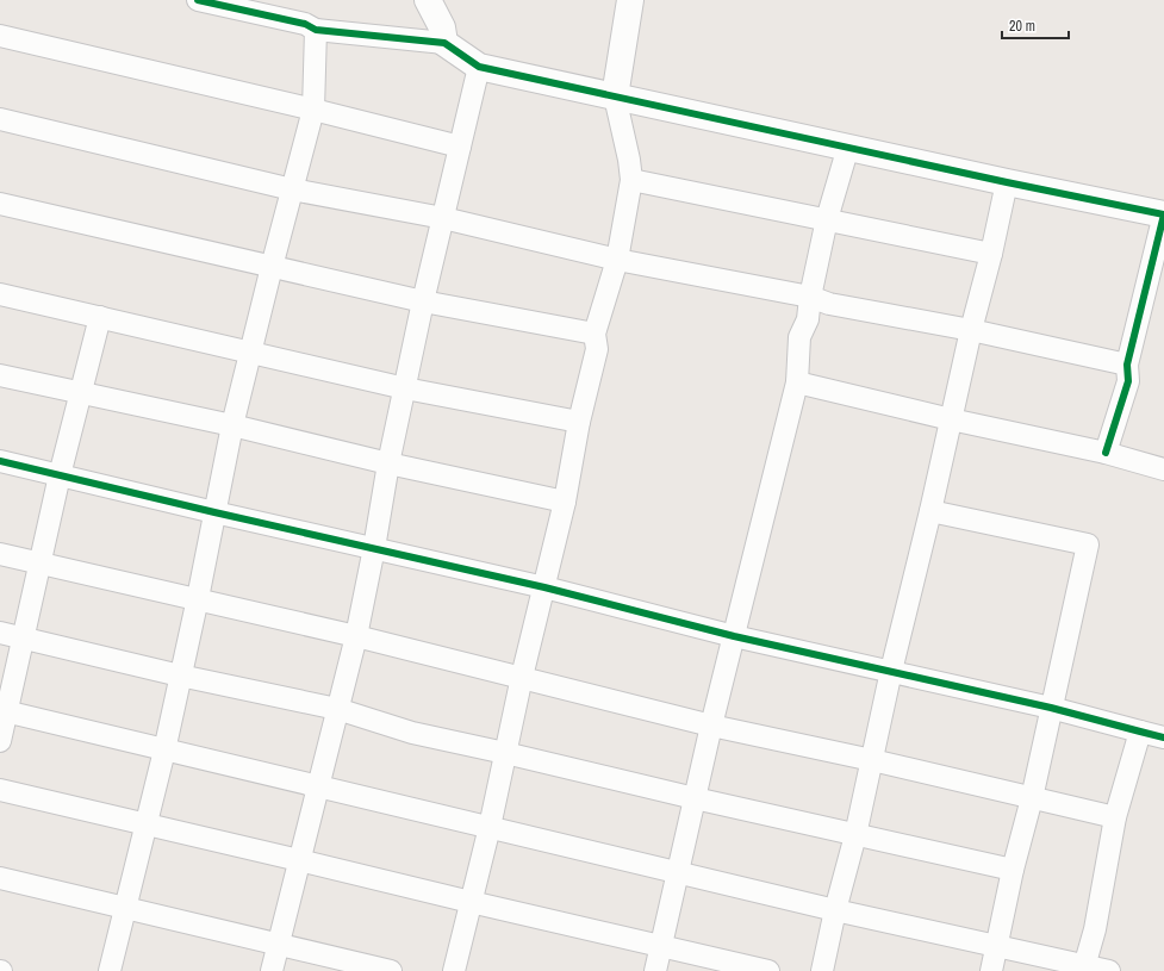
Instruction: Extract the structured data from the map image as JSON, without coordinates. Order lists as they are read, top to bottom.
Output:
{
  "scale_bar": "20 m"
}
